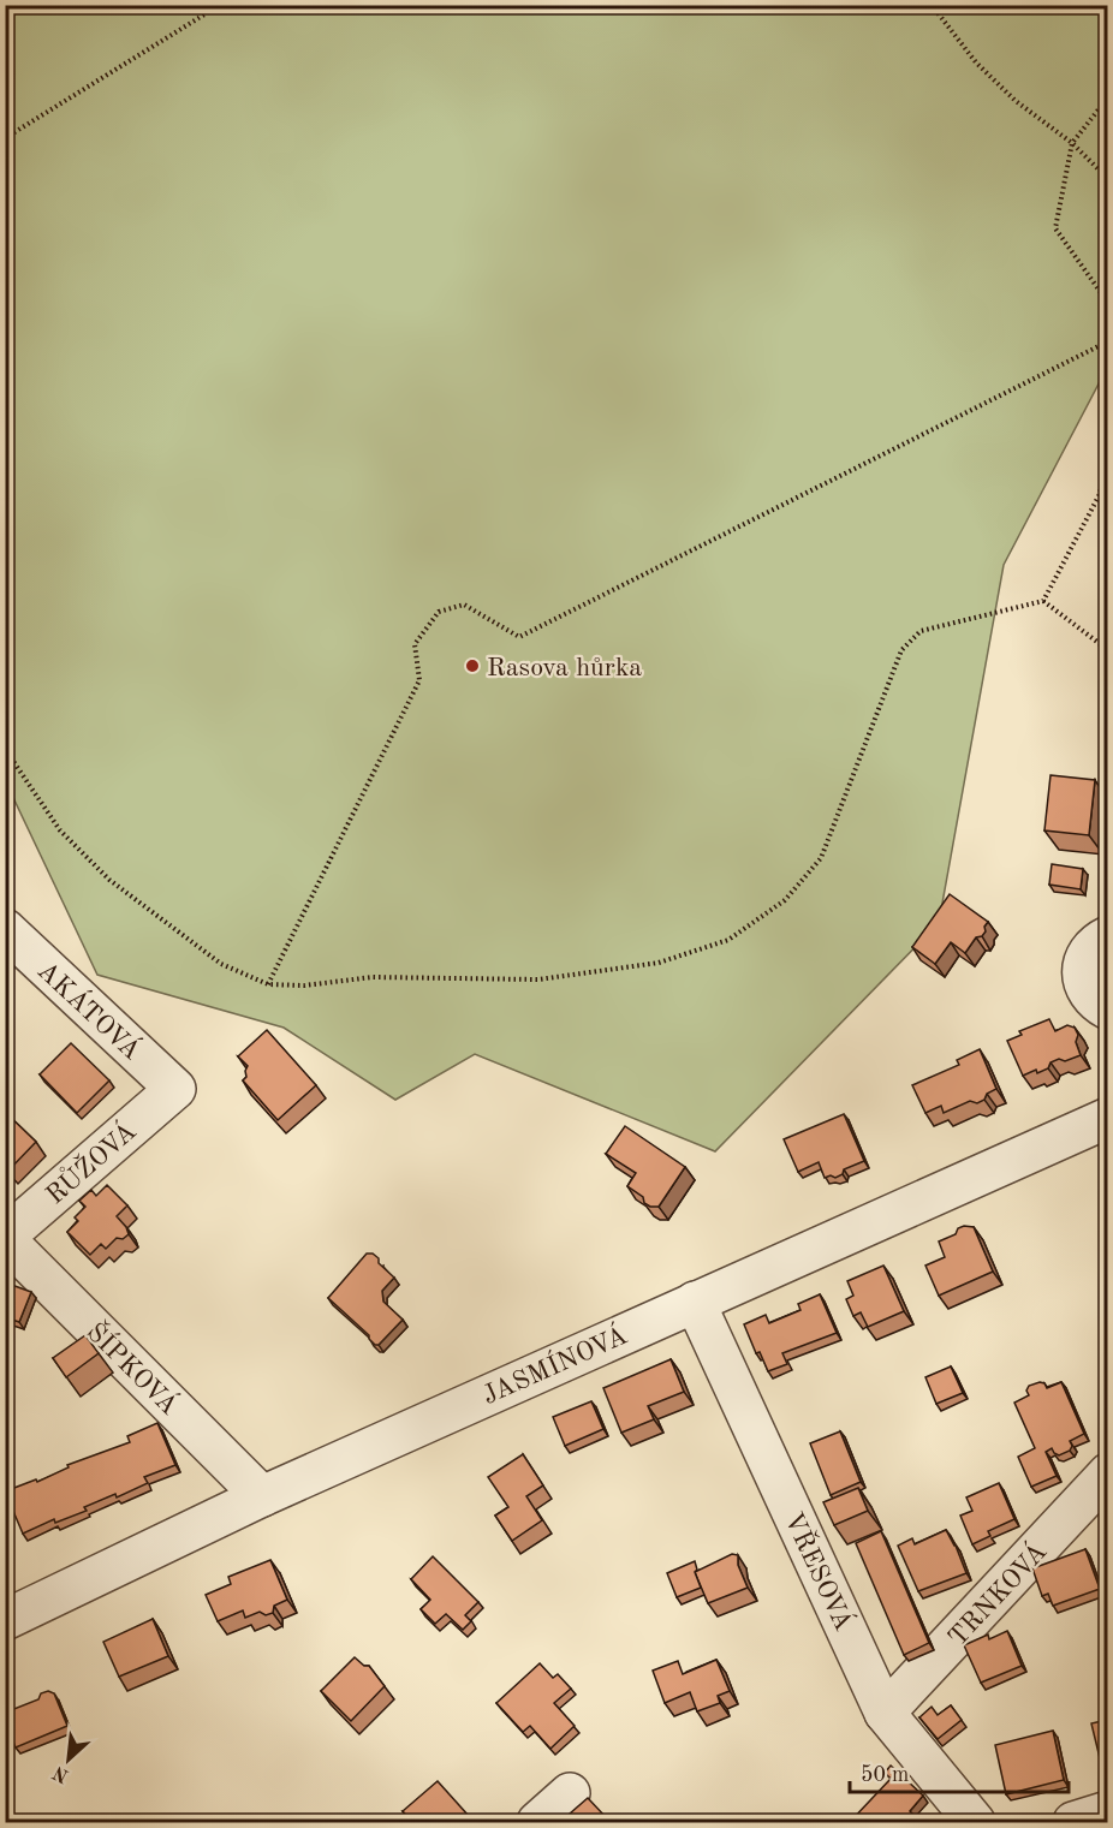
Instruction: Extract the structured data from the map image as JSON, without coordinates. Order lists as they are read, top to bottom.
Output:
{
  "streets": {
    "street": [
      "AKÁTOVÁ",
      "RŮŽOVÁ",
      "JASMÍNOVÁ",
      "ŠÍPKOVÁ",
      "VŘESOVÁ",
      "TRNKOVÁ"
    ]
  },
  "crossings": [
    ["AKÁTOVÁ", "RŮŽOVÁ"],
    ["RŮŽOVÁ", "ŠÍPKOVÁ"],
    ["JASMÍNOVÁ", "ŠÍPKOVÁ"],
    ["JASMÍNOVÁ", "VŘESOVÁ"],
    ["VŘESOVÁ", "TRNKOVÁ"]
  ],
  "places": ["Rasova hůrka"],
  "scale_bar": "50 m",
  "north": "bottom left"
}
